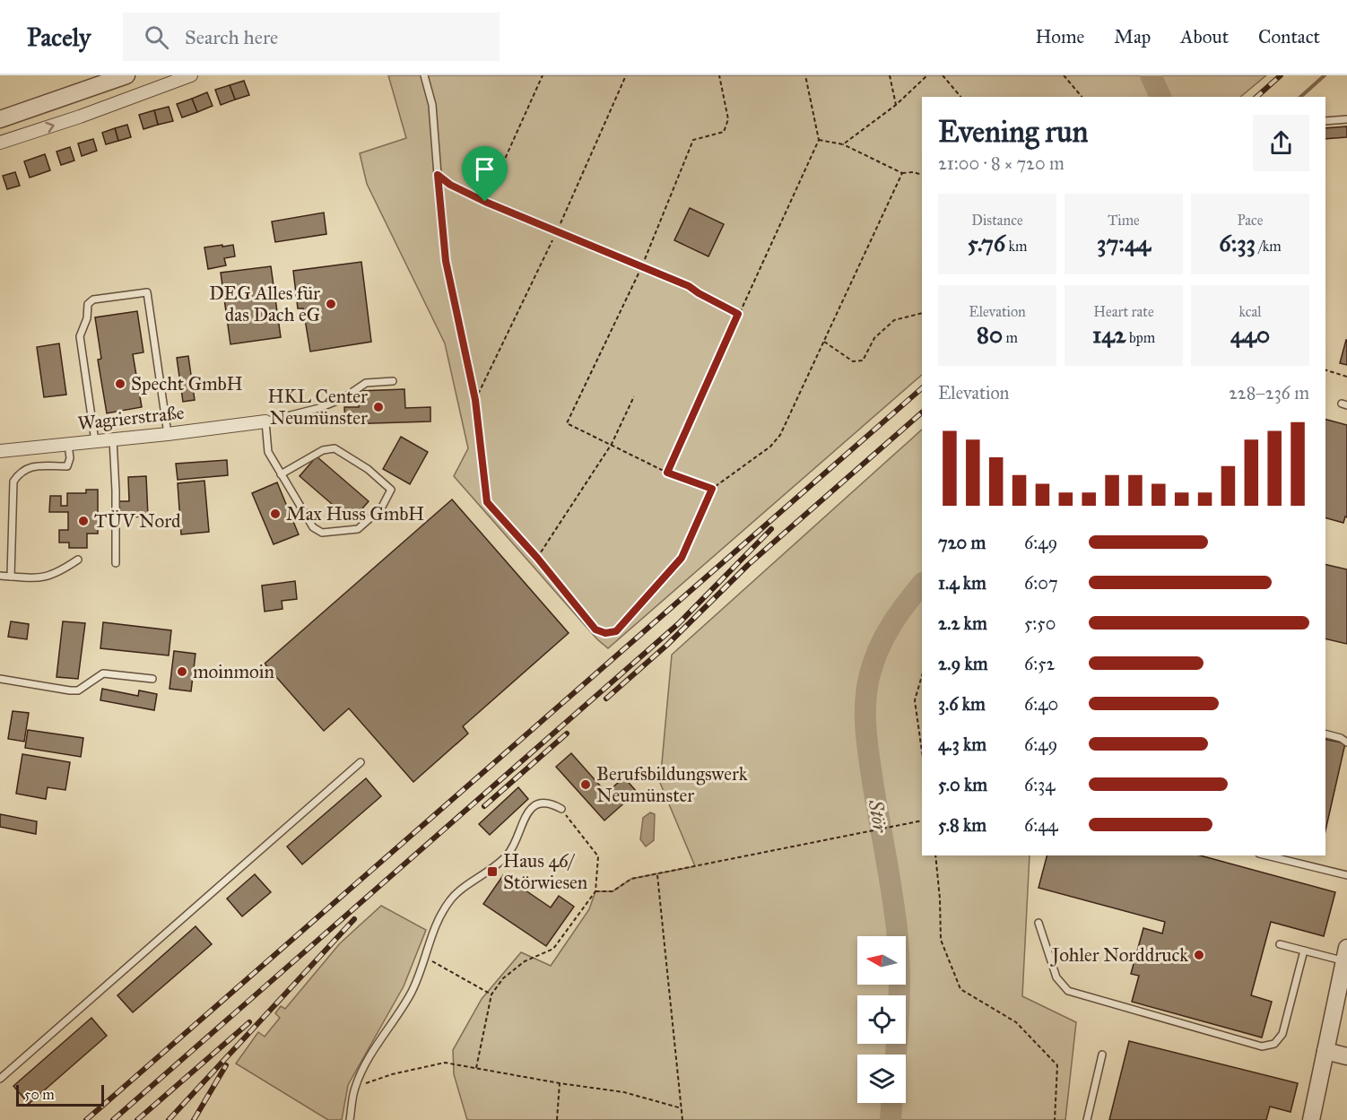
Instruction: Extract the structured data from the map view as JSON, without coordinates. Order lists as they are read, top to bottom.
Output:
{
  "streets": {
    "street": ["Wagrierstraße"]
  },
  "water": ["Stör"],
  "places": {
    "other": [
      "DEG Alles für das Dach eG",
      "Specht GmbH",
      "HKL Center Neumünster",
      "Max Huss GmbH",
      "TÜV Nord",
      "moinmoin",
      "Berufsbildungswerk Neumünster",
      "Johler Norddruck"
    ],
    "transit": ["Haus 46/ Störwiesen"]
  },
  "scale_bar": "50 m",
  "north": "left",
  "page": {
    "header": "Pacely",
    "search": "Search here",
    "nav": [
      "Home",
      "Map",
      "About",
      "Contact"
    ],
    "heading": ["Evening run", "21:00 · 8 × 720 m"],
    "stats": [
      ["Distance", "5.76 km"],
      ["Time", "37:44"],
      ["Pace", "6:33 /km"],
      ["Elevation", "80 m"],
      ["Heart rate", "142 bpm"],
      ["kcal", "440"]
    ],
    "chart": ["Elevation", "228–236 m"],
    "list": [
      {
        "name": "720 m",
        "note": "6:49"
      },
      {
        "name": "1.4 km",
        "note": "6:07"
      },
      {
        "name": "2.2 km",
        "note": "5:50"
      },
      {
        "name": "2.9 km",
        "note": "6:52"
      },
      {
        "name": "3.6 km",
        "note": "6:40"
      },
      {
        "name": "4.3 km",
        "note": "6:49"
      },
      {
        "name": "5.0 km",
        "note": "6:34"
      },
      {
        "name": "5.8 km",
        "note": "6:44"
      }
    ],
    "scale": "50 m"
  }
}
